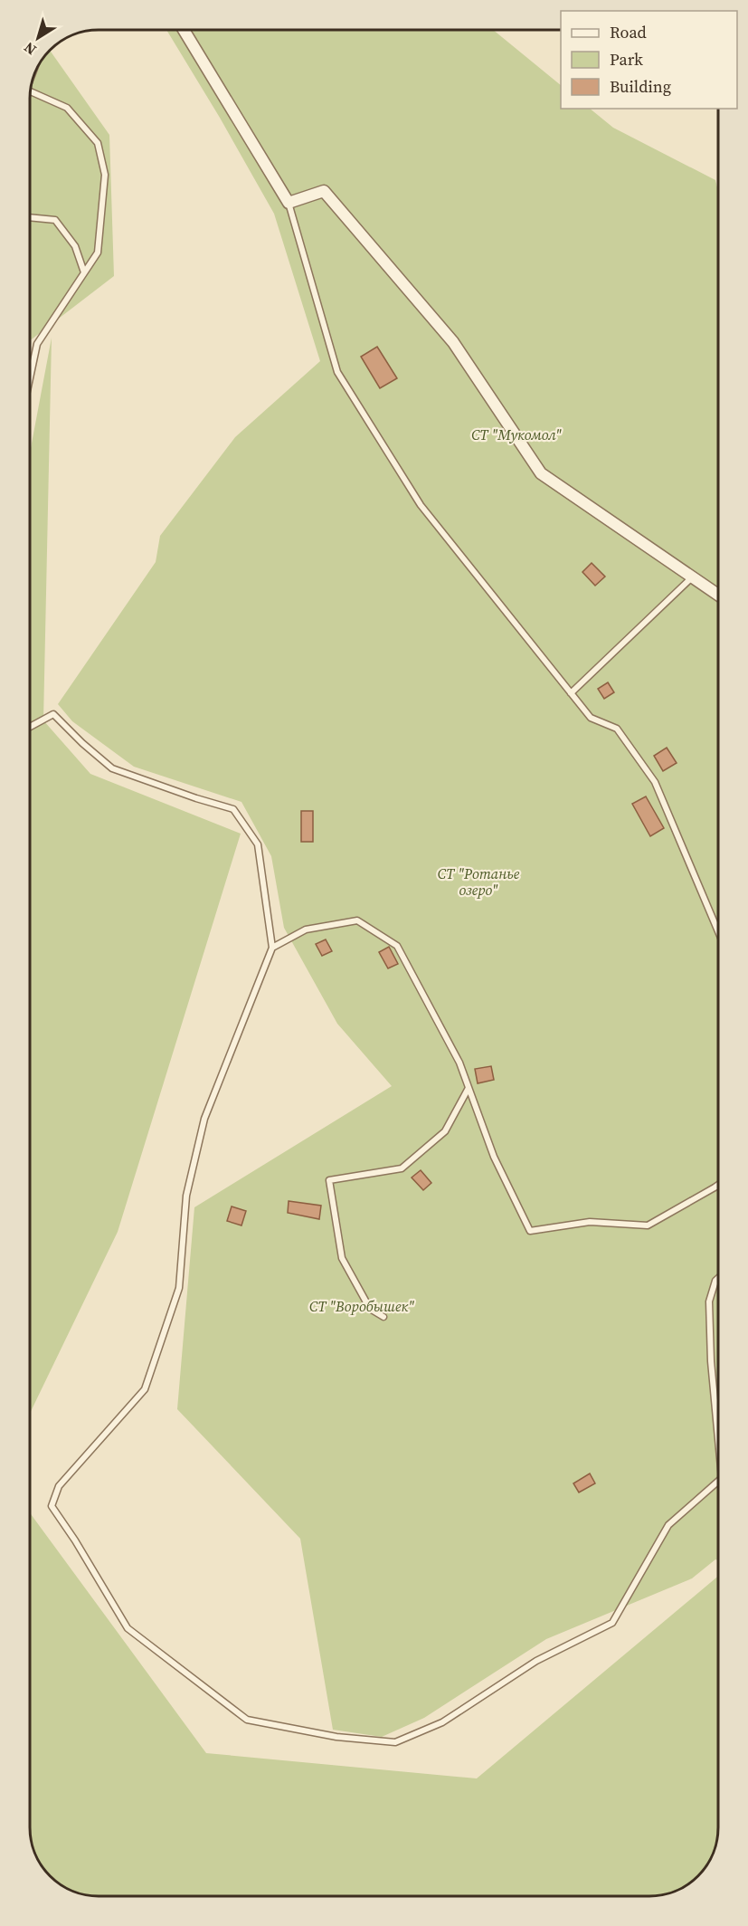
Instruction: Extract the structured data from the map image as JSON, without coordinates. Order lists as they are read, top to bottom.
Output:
{
  "parks": ["СТ \"Мукомол\"", "СТ \"Ротанье озеро\"", "СТ \"Воробышек\""],
  "legend": ["Road", "Park", "Building"],
  "north": "bottom left"
}
